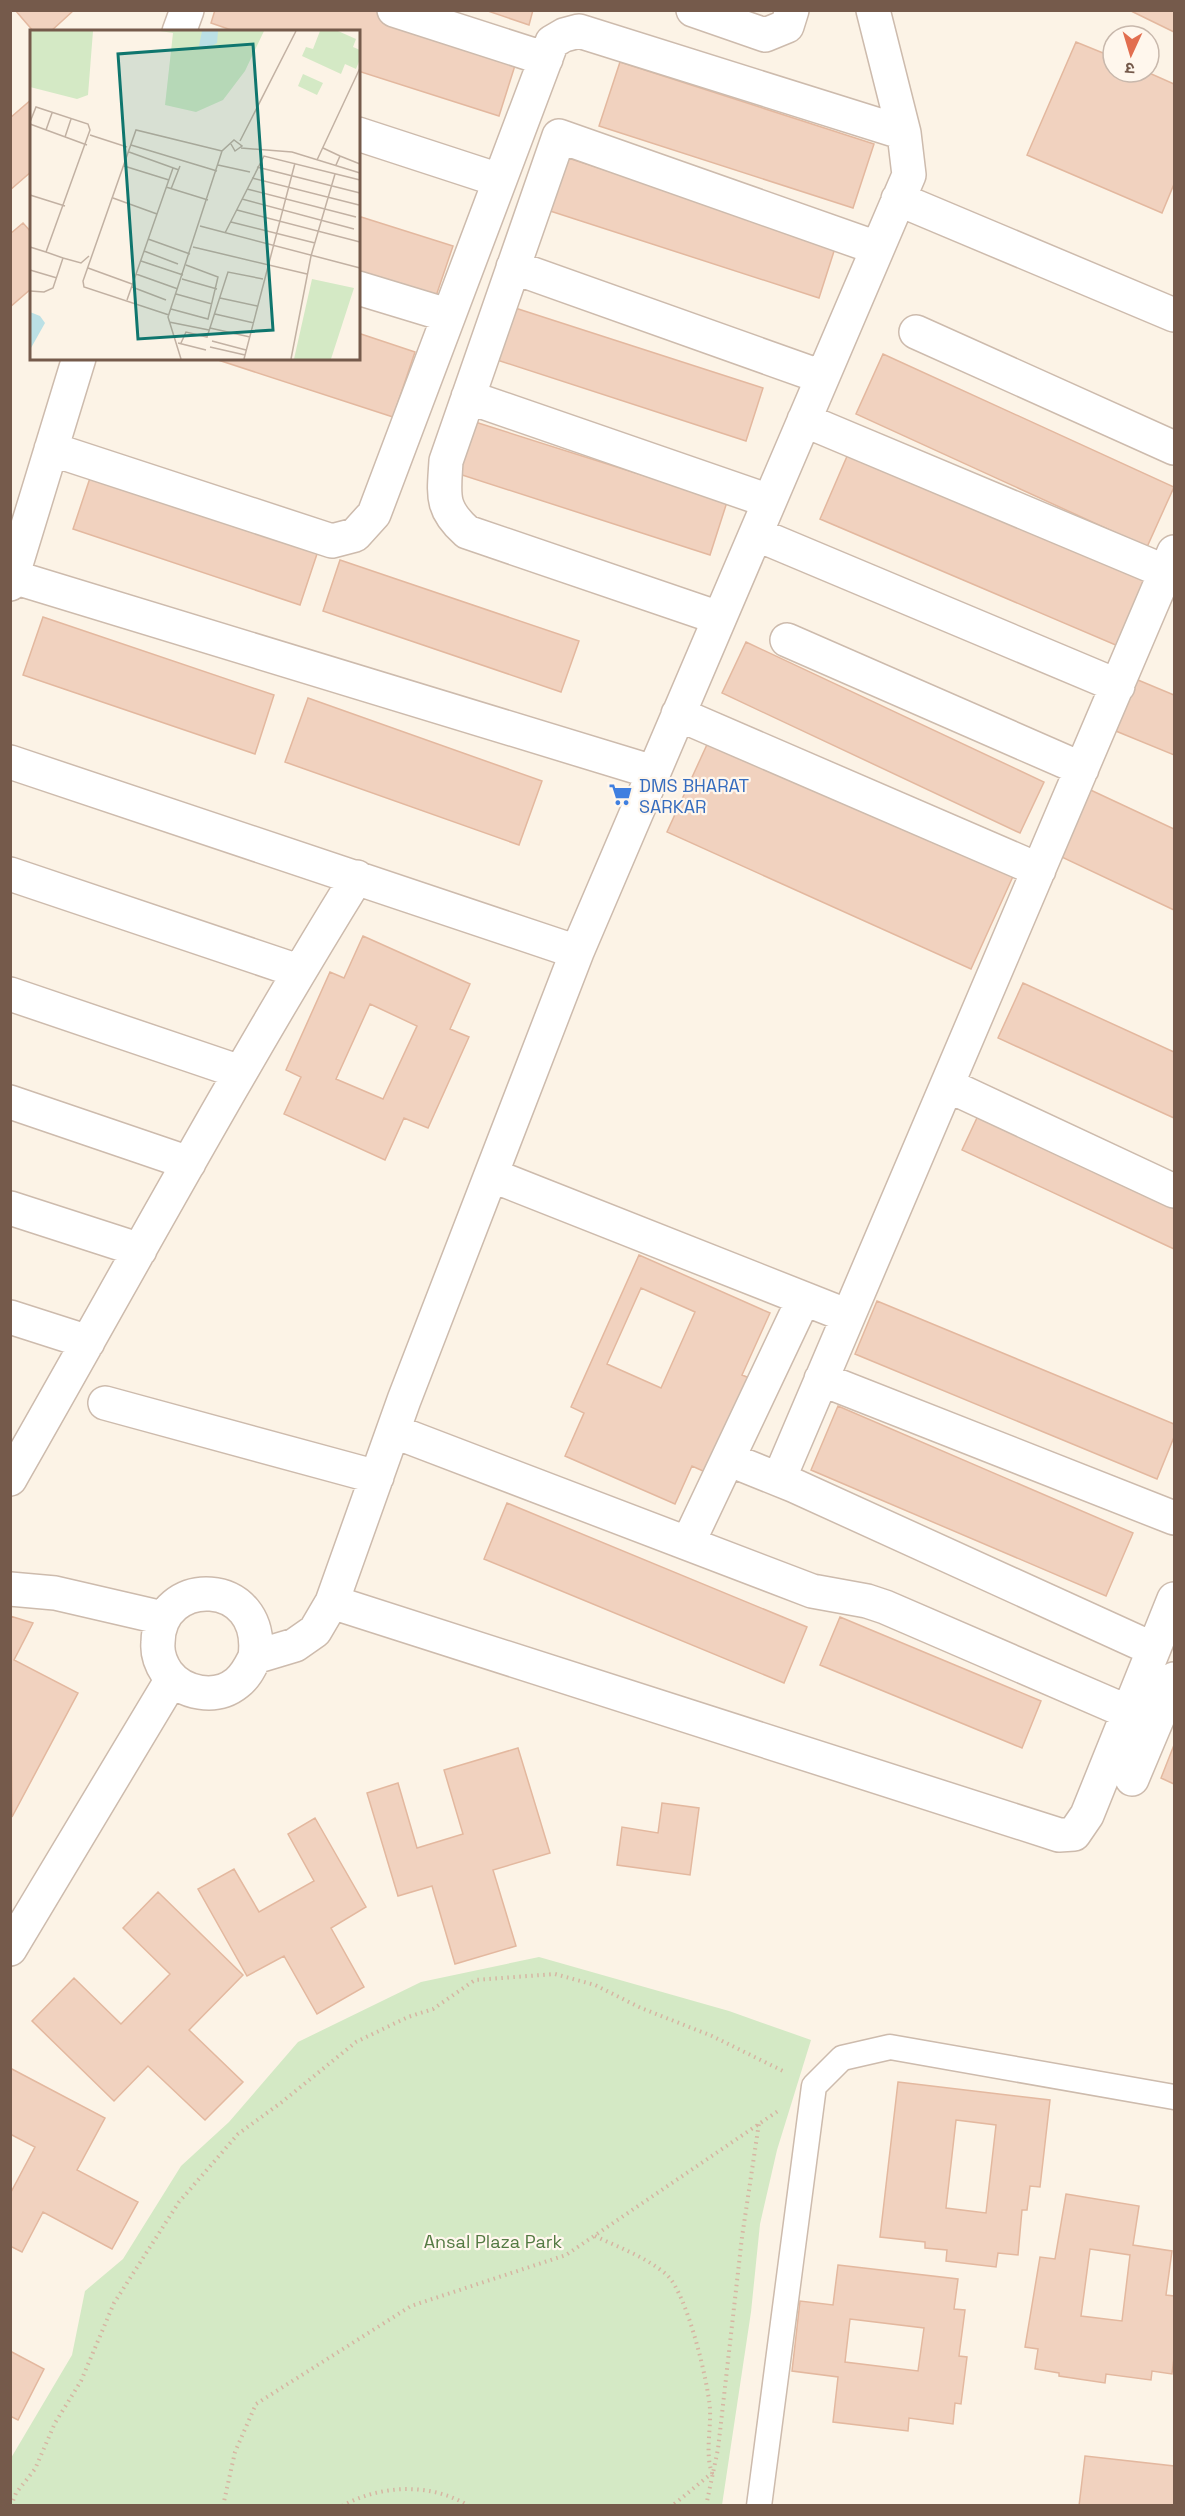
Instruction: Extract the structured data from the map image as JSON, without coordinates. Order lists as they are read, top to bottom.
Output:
{
  "parks": ["Ansal Plaza Park"],
  "places": {
    "supermarket": ["DMS BHARAT SARKAR"]
  },
  "north": "bottom"
}
